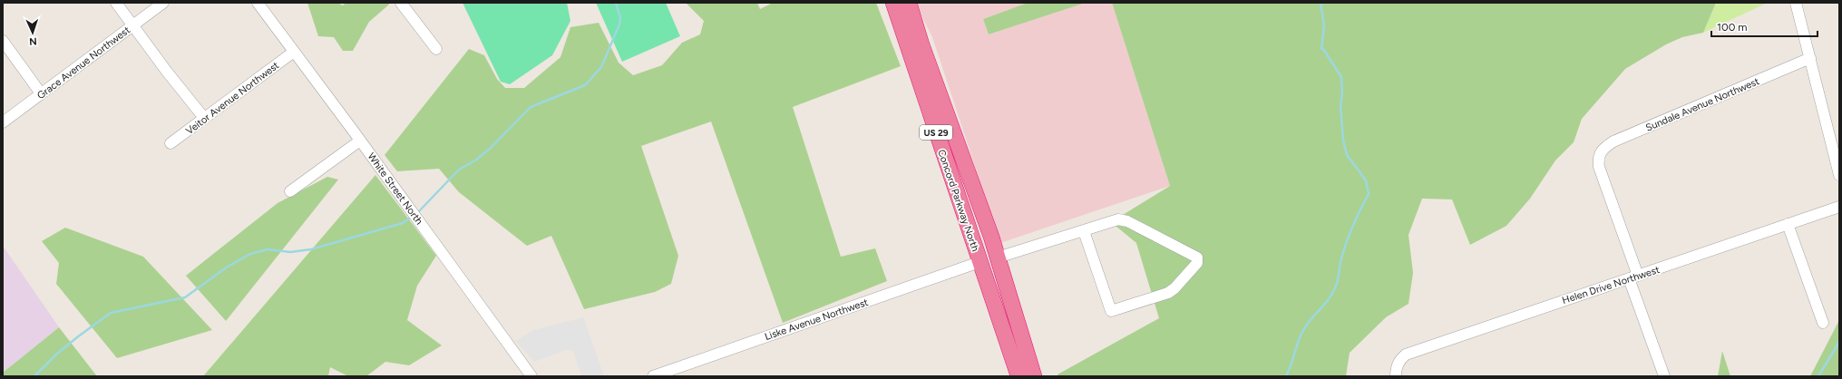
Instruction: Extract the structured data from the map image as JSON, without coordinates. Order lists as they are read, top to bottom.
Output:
{
  "streets": {
    "highway": ["US 29", "Concord Parkway North"],
    "street": [
      "Grace Avenue Northwest",
      "Veitor Avenue Northwest",
      "Sundale Avenue Northwest",
      "White Street North",
      "Helen Drive Northwest",
      "Liske Avenue Northwest"
    ]
  },
  "crossings": [
    ["Veitor Avenue Northwest", "White Street North"],
    ["Sundale Avenue Northwest", "Helen Drive Northwest"],
    ["Concord Parkway North", "Liske Avenue Northwest"]
  ],
  "scale_bar": "100 m",
  "north": "bottom"
}
